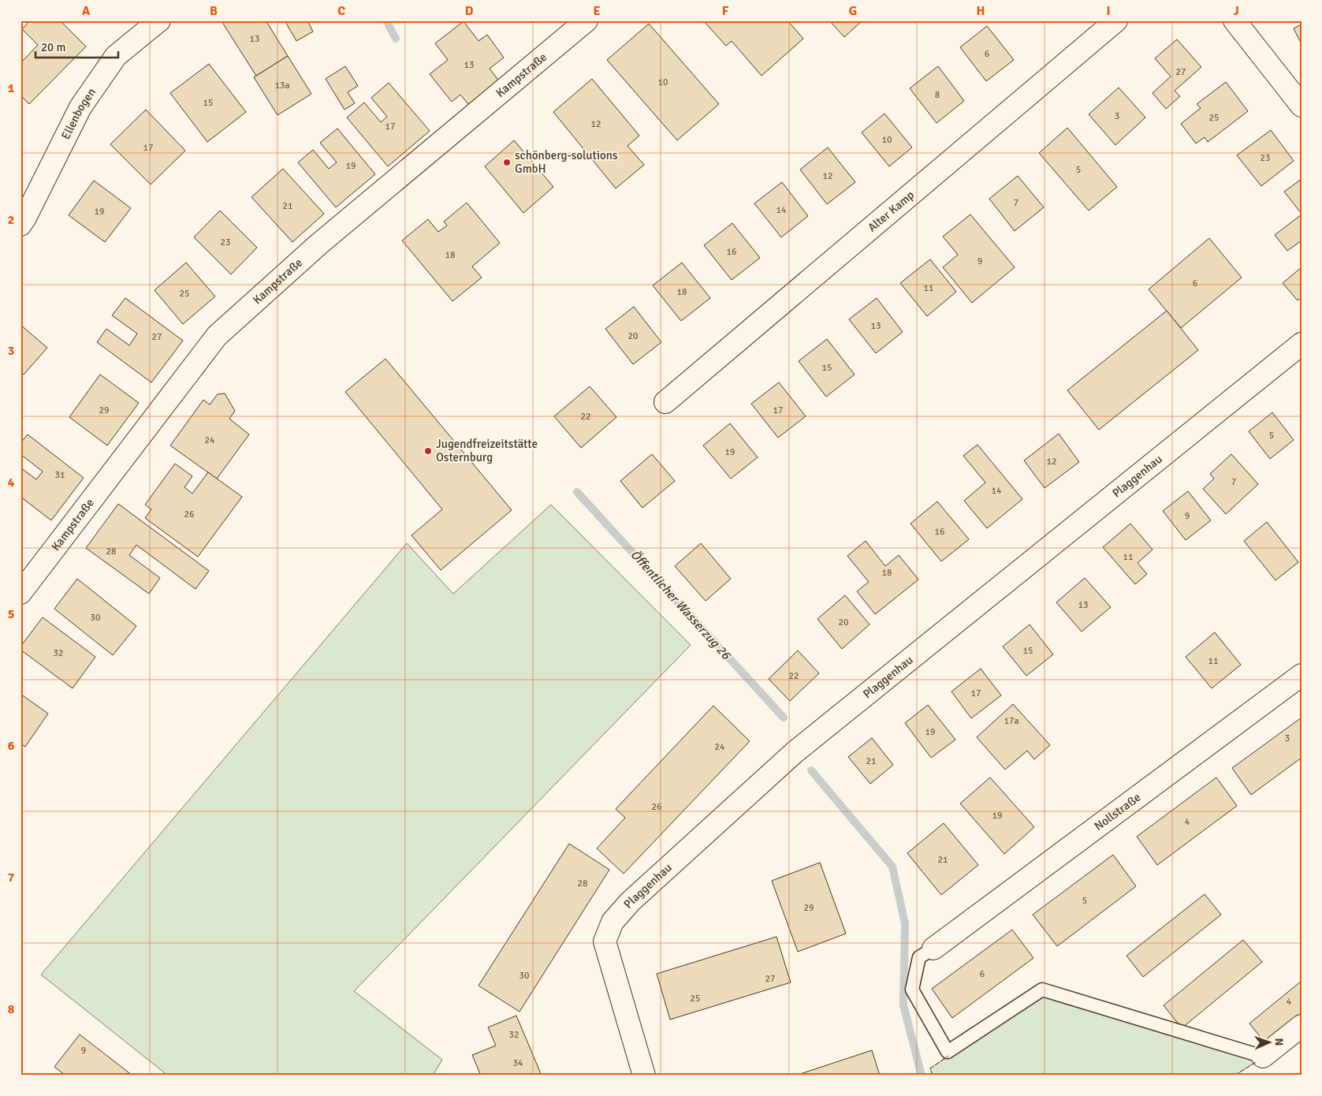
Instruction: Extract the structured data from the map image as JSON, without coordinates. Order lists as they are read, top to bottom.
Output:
{
  "streets": {
    "street": [
      "Kampstraße",
      "Ellenbogen",
      "Alter Kamp",
      "Plaggenhau",
      "Nollstraße"
    ]
  },
  "water": ["Öffentlicher Wasserzug 26"],
  "places": ["schönberg-solutions GmbH", "Jugendfreizeitstätte Osternburg"],
  "house_numbers": [
    "13",
    "6",
    "13",
    "27",
    "10",
    "13a",
    "8",
    "15",
    "3",
    "25",
    "12",
    "17",
    "10",
    "17",
    "23",
    "19",
    "5",
    "12",
    "7",
    "21",
    "14",
    "19",
    "23",
    "16",
    "18",
    "9",
    "6",
    "11",
    "18",
    "25",
    "13",
    "20",
    "27",
    "15",
    "29",
    "17",
    "22",
    "5",
    "24",
    "19",
    "12",
    "31",
    "7",
    "14",
    "26",
    "9",
    "16",
    "28",
    "11",
    "18",
    "13",
    "30",
    "20",
    "15",
    "32",
    "11",
    "22",
    "17",
    "17a",
    "19",
    "3",
    "24",
    "21",
    "26",
    "19",
    "4",
    "21",
    "28",
    "5",
    "29",
    "6",
    "30",
    "27",
    "25",
    "4",
    "32",
    "9",
    "34"
  ],
  "scale_bar": "20 m",
  "north": "right",
  "grid": {
    "columns": [
      "A",
      "B",
      "C",
      "D",
      "E",
      "F",
      "G",
      "H",
      "I",
      "J"
    ],
    "rows": [
      "1",
      "2",
      "3",
      "4",
      "5",
      "6",
      "7",
      "8"
    ]
  }
}
